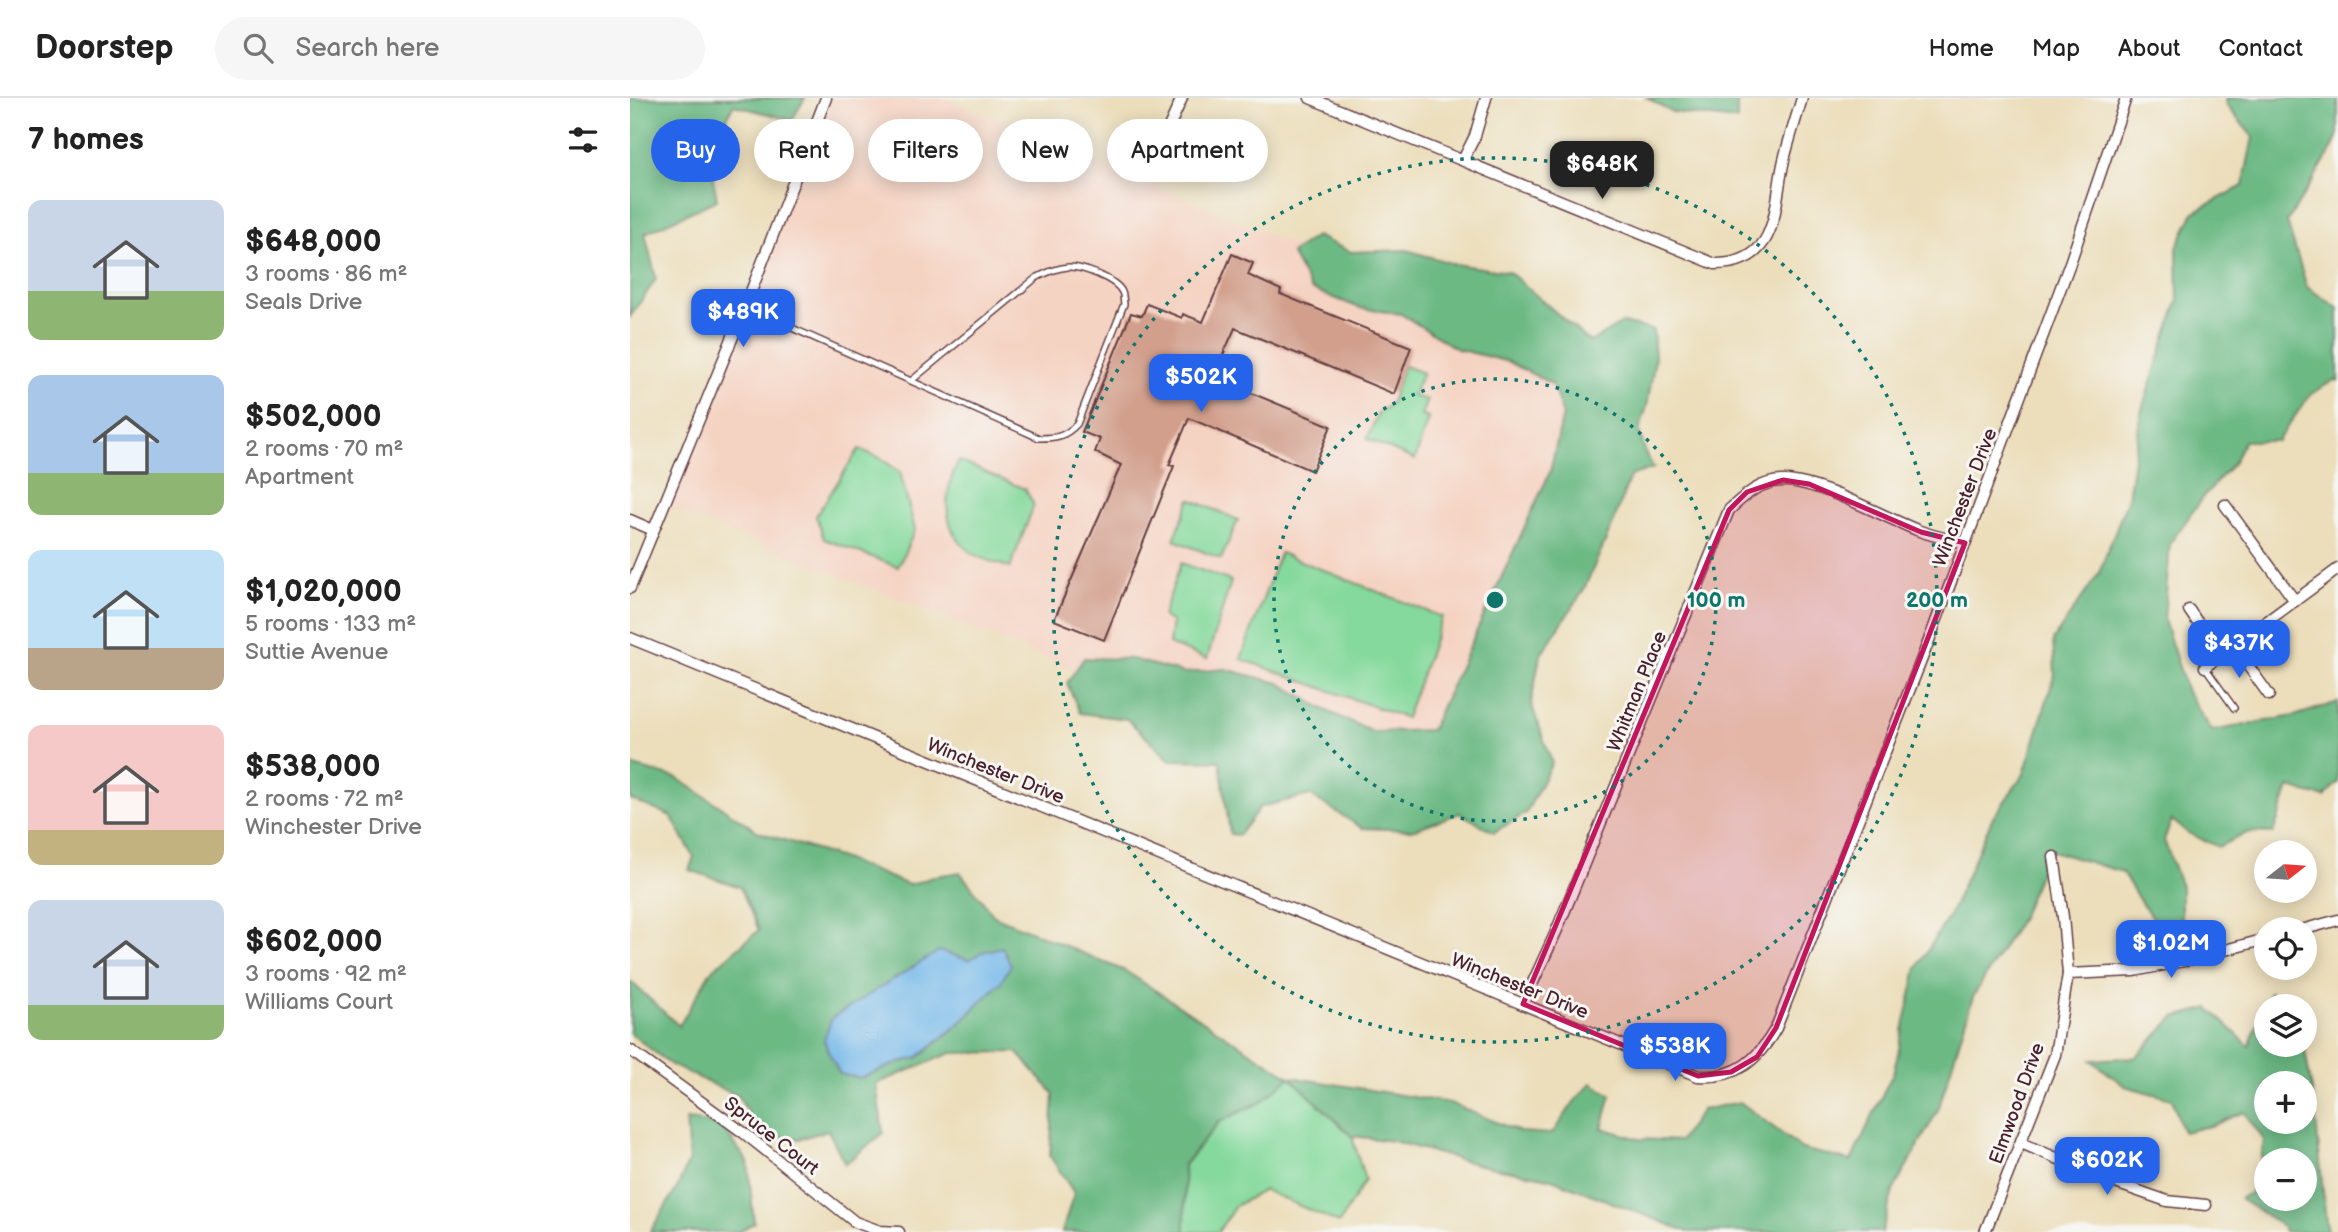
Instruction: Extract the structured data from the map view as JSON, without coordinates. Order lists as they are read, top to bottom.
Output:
{
  "streets": {
    "street": [
      "Winchester Drive",
      "Whitman Place",
      "Elmwood Drive",
      "Spruce Court"
    ]
  },
  "crossings": [
    ["Winchester Drive", "Whitman Place"]
  ],
  "north": "right",
  "page": {
    "header": "Doorstep",
    "search": "Search here",
    "nav": [
      "Home",
      "Map",
      "About",
      "Contact"
    ],
    "heading": "7 homes",
    "chip": [
      "Buy",
      "Rent",
      "Filters",
      "New",
      "Apartment"
    ],
    "price": [
      "$648K",
      "$489K",
      "$502K",
      "$437K",
      "$1.02M",
      "$538K",
      "$602K"
    ],
    "list": [
      {
        "name": "$648,000",
        "note": "3 rooms · 86 m² · Seals Drive"
      },
      {
        "name": "$502,000",
        "note": "2 rooms · 70 m² · Apartment"
      },
      {
        "name": "$1,020,000",
        "note": "5 rooms · 133 m² · Suttie Avenue"
      },
      {
        "name": "$538,000",
        "note": "2 rooms · 72 m² · Winchester Drive"
      },
      {
        "name": "$602,000",
        "note": "3 rooms · 92 m² · Williams Court"
      }
    ],
    "map_buttons": ["+", "−"]
  },
  "rings": ["100 m", "200 m"]
}
